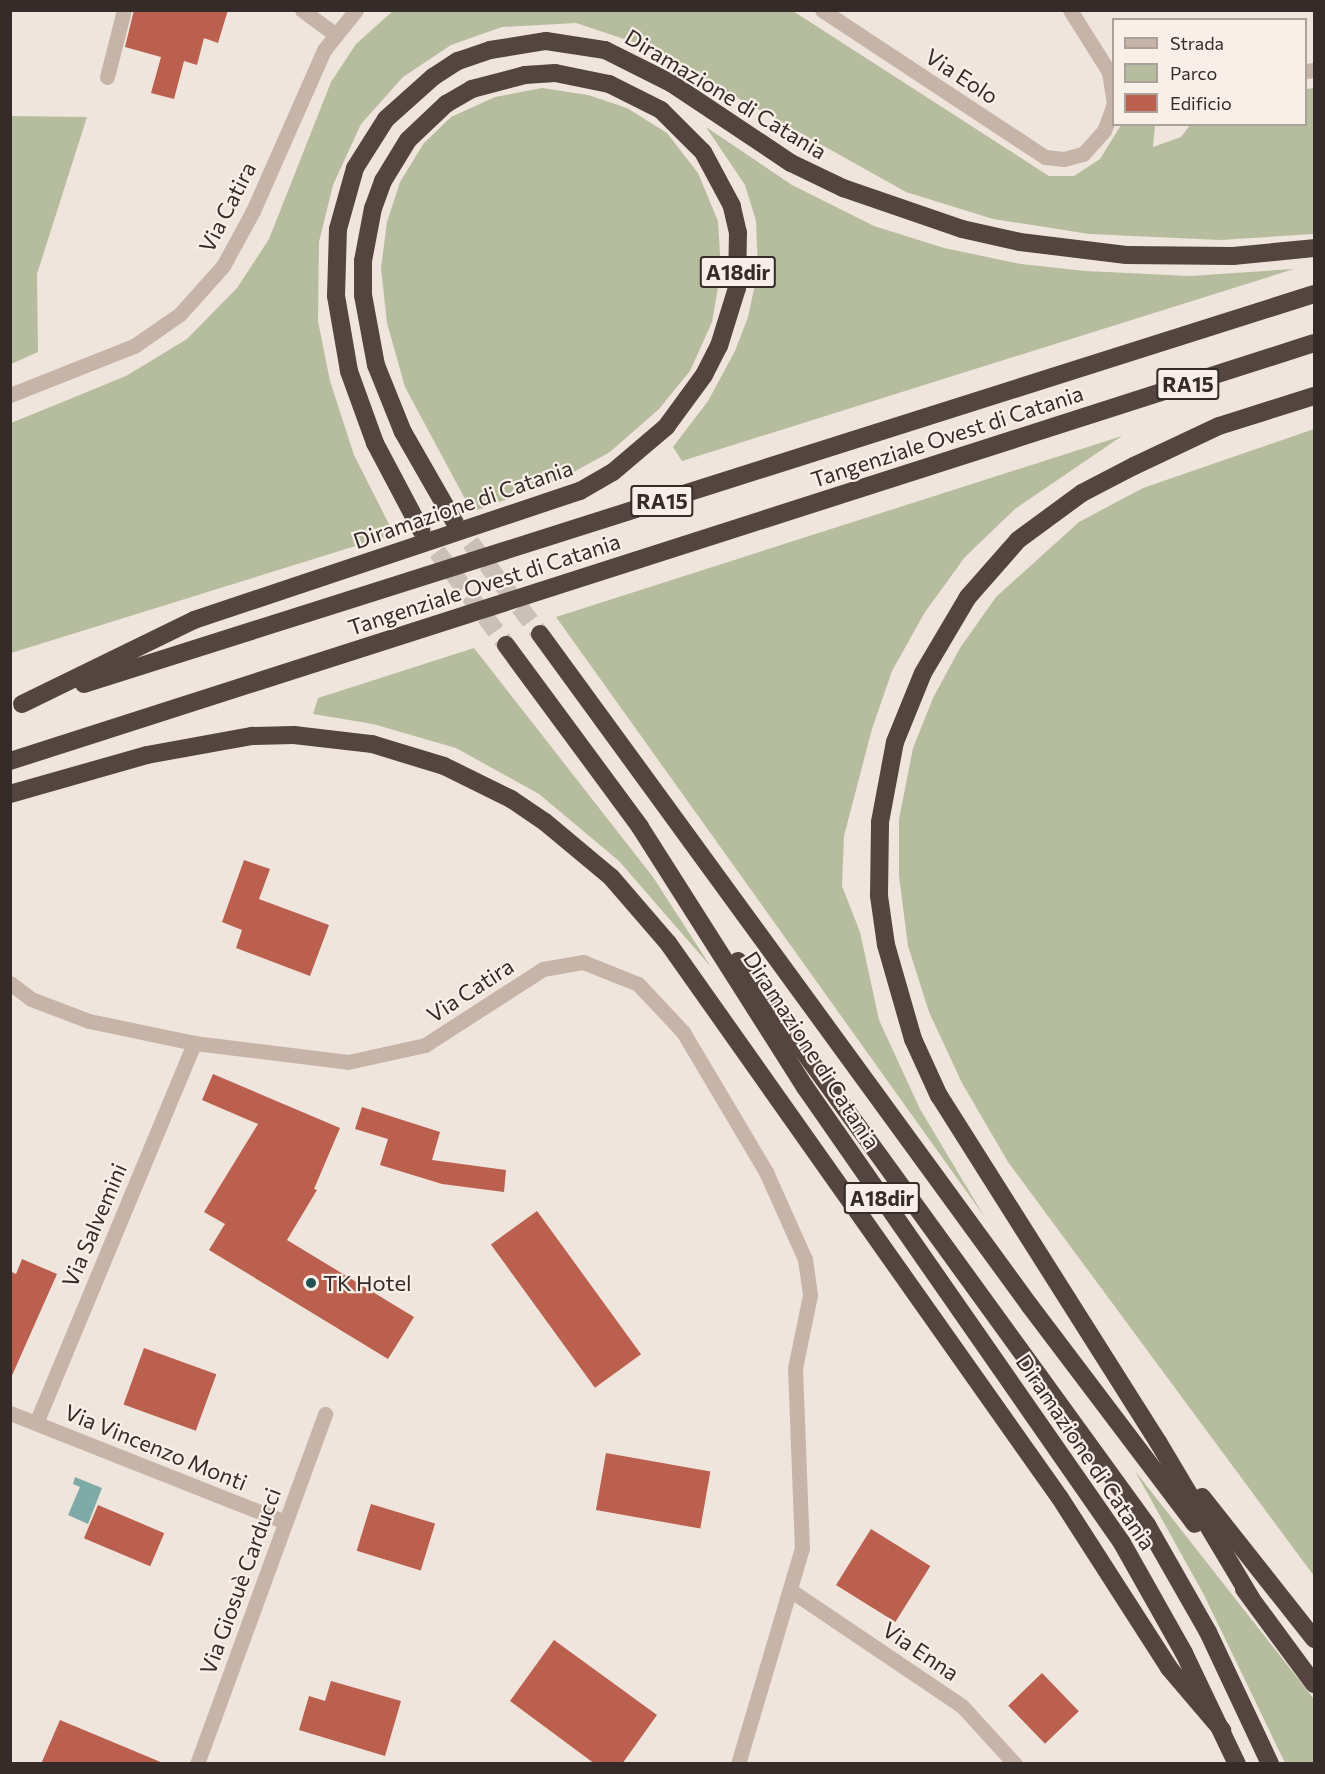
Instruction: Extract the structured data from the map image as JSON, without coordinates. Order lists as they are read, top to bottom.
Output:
{
  "streets": {
    "highway": [
      "Diramazione di Catania",
      "A18dir",
      "RA15",
      "Tangenziale Ovest di Catania"
    ],
    "street": [
      "Via Eolo",
      "Via Catira",
      "Via Salvemini",
      "Via Vincenzo Monti",
      "Via Giosuè Carducci",
      "Via Enna"
    ]
  },
  "crossings": [
    ["Diramazione di Catania", "Tangenziale Ovest di Catania"],
    ["Via Catira", "Via Salvemini"],
    ["Via Catira", "Via Enna"],
    ["Via Salvemini", "Via Vincenzo Monti"],
    ["Via Vincenzo Monti", "Via Giosuè Carducci"]
  ],
  "places": ["TK Hotel"],
  "legend": ["Strada", "Parco", "Edificio"]
}
